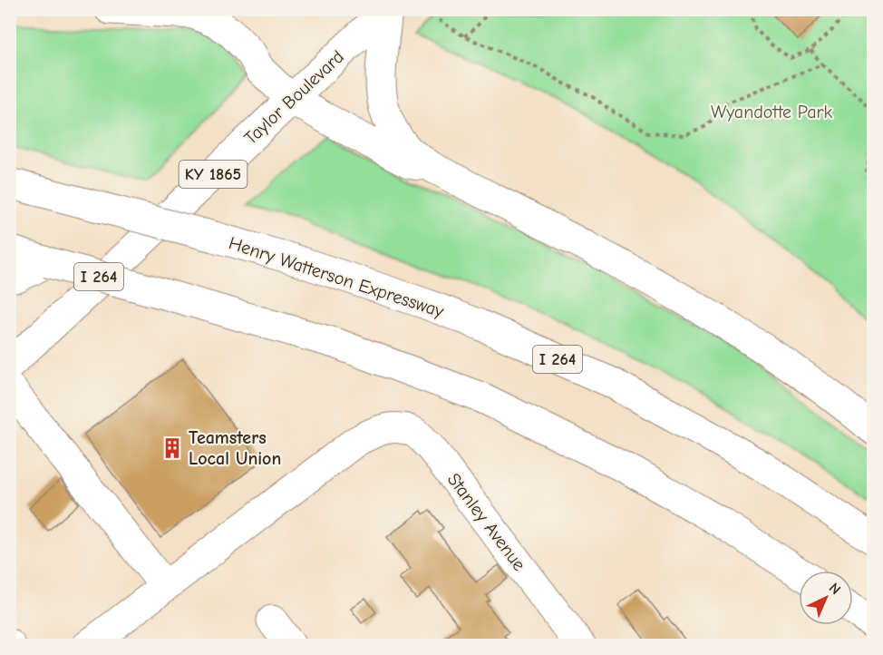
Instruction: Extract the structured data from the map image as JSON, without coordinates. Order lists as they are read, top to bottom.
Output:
{
  "streets": {
    "main road": [
      "Taylor Boulevard",
      "KY 1865",
      "I 264",
      "Henry Watterson Expressway",
      "Stanley Avenue"
    ]
  },
  "parks": ["Wyandotte Park"],
  "places": {
    "building": ["Teamsters Local Union"]
  },
  "north": "top right"
}
